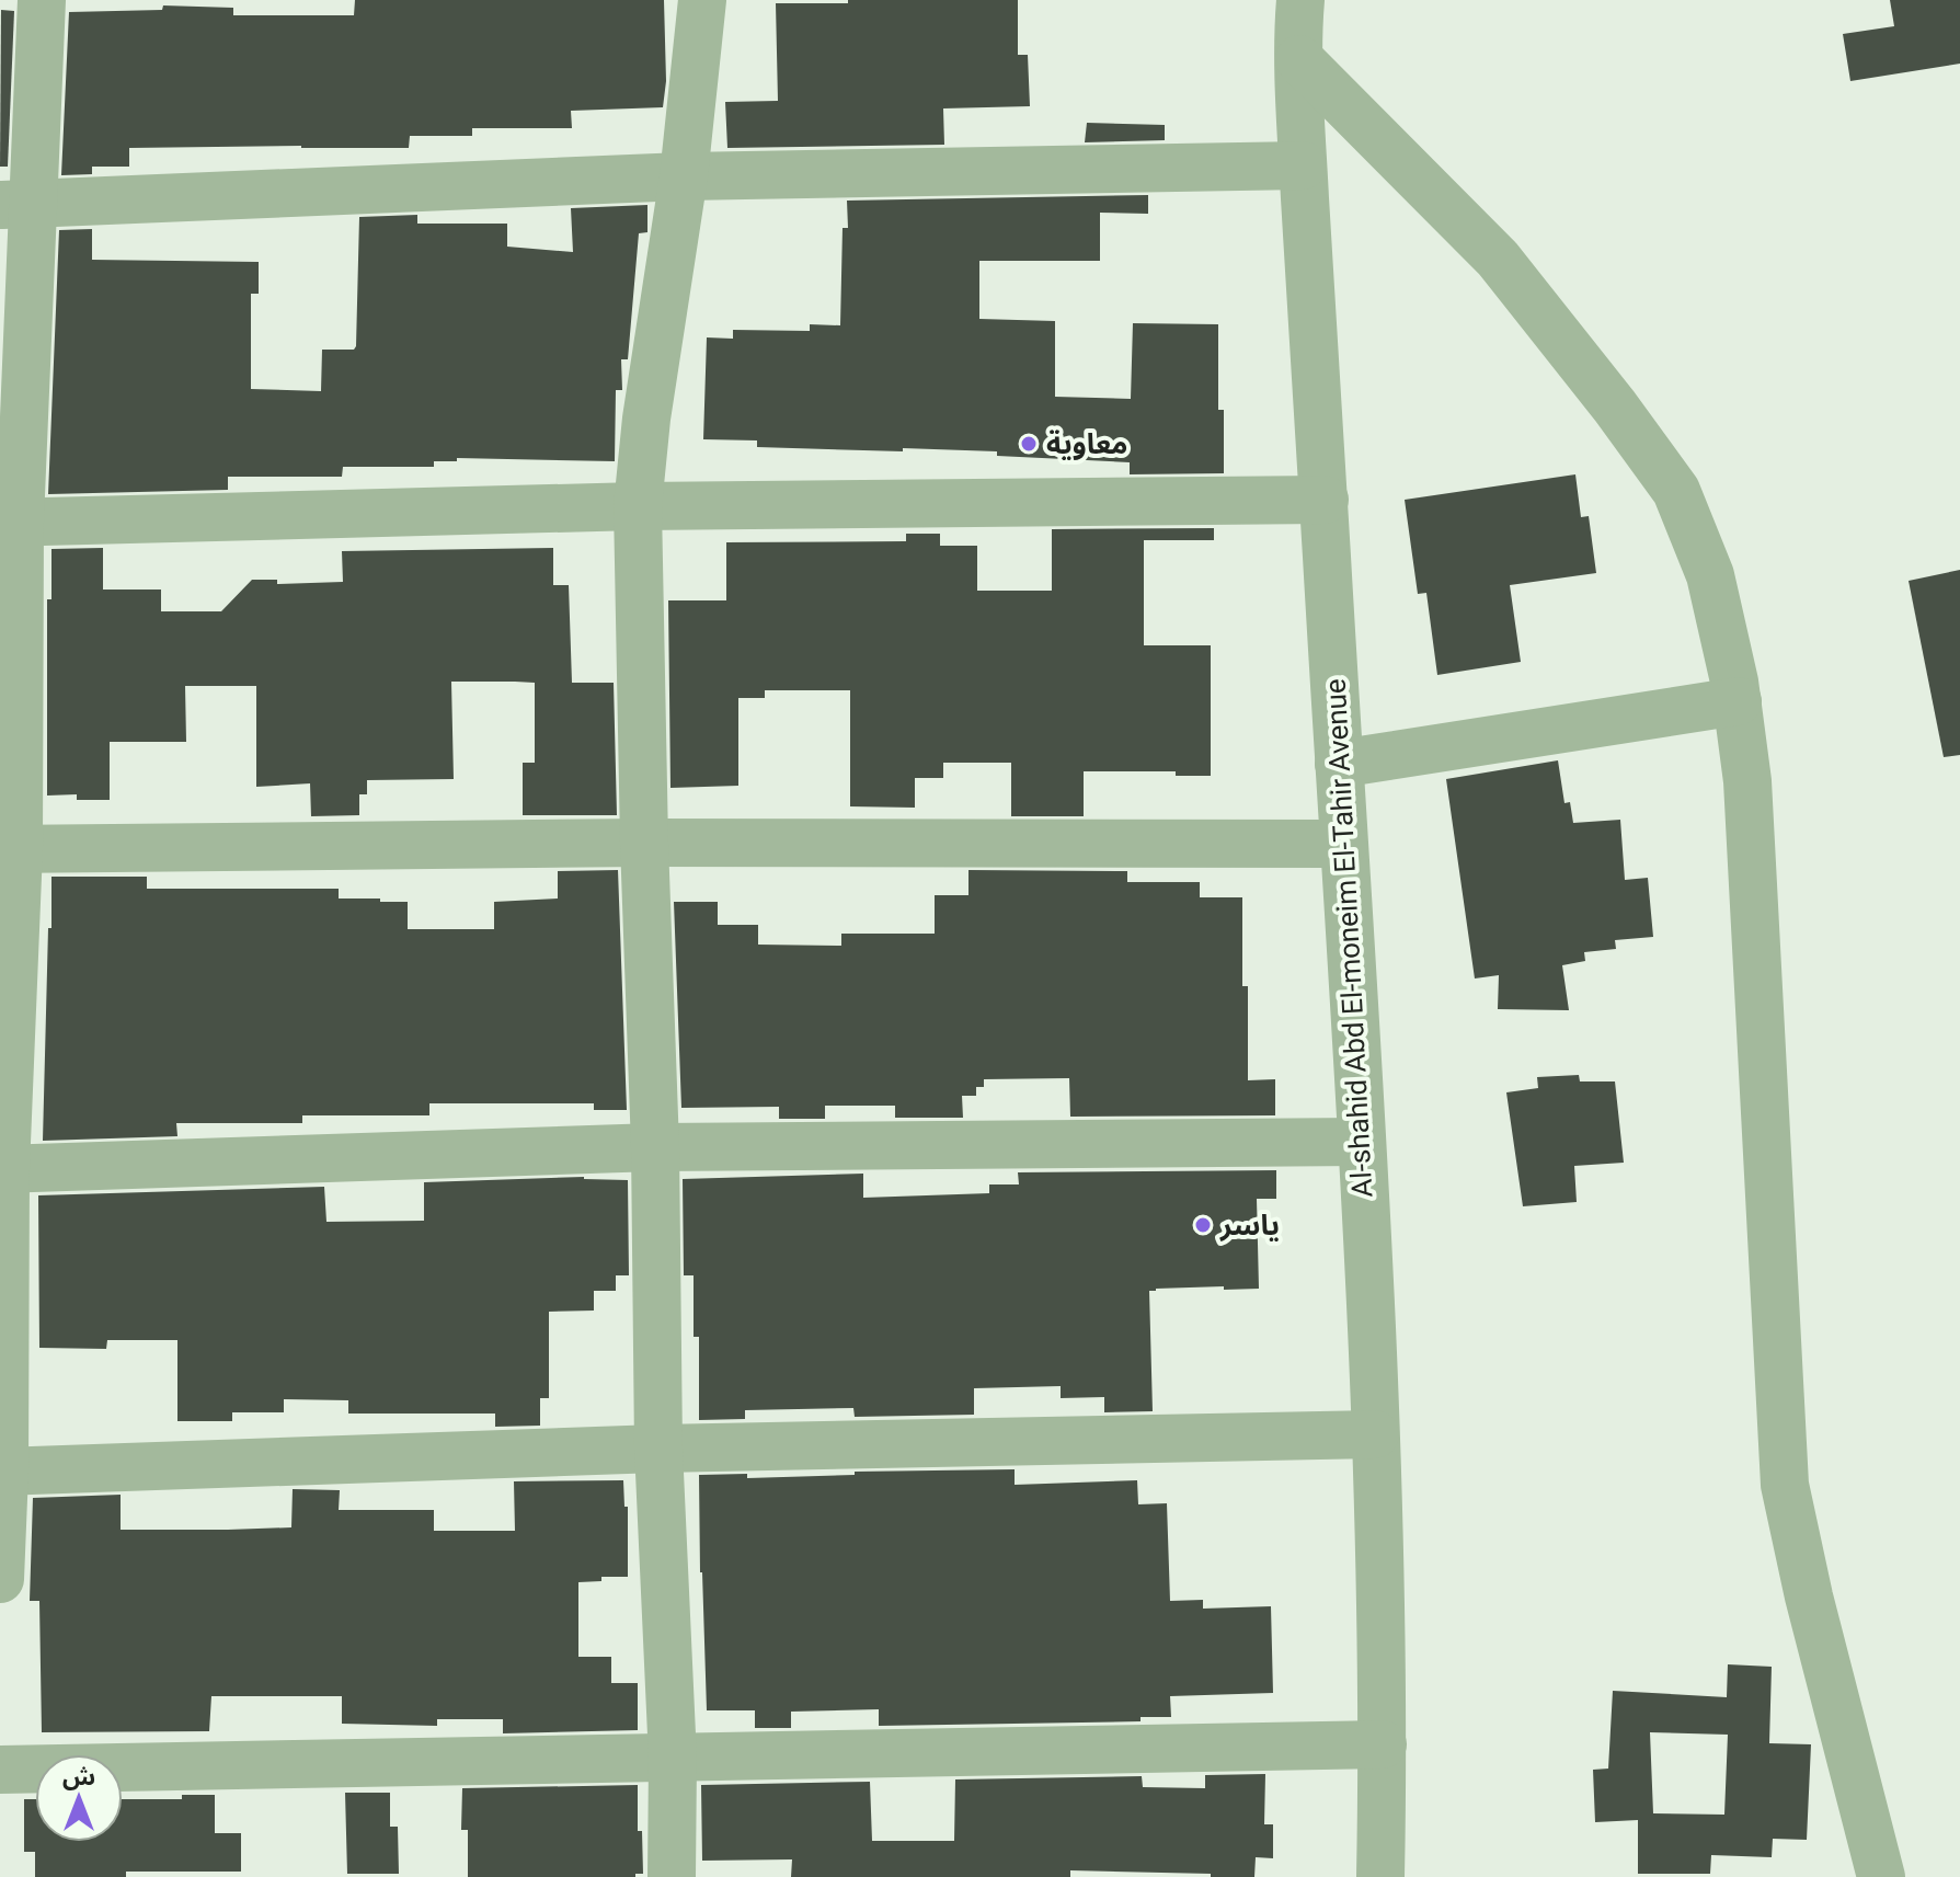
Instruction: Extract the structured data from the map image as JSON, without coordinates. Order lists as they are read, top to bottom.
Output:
{
  "streets": {
    "street": ["Al-shahid Abd El-moneim El-Tahir Avenue"]
  },
  "places": ["معاوية", "ياسر"],
  "north": "top"
}
